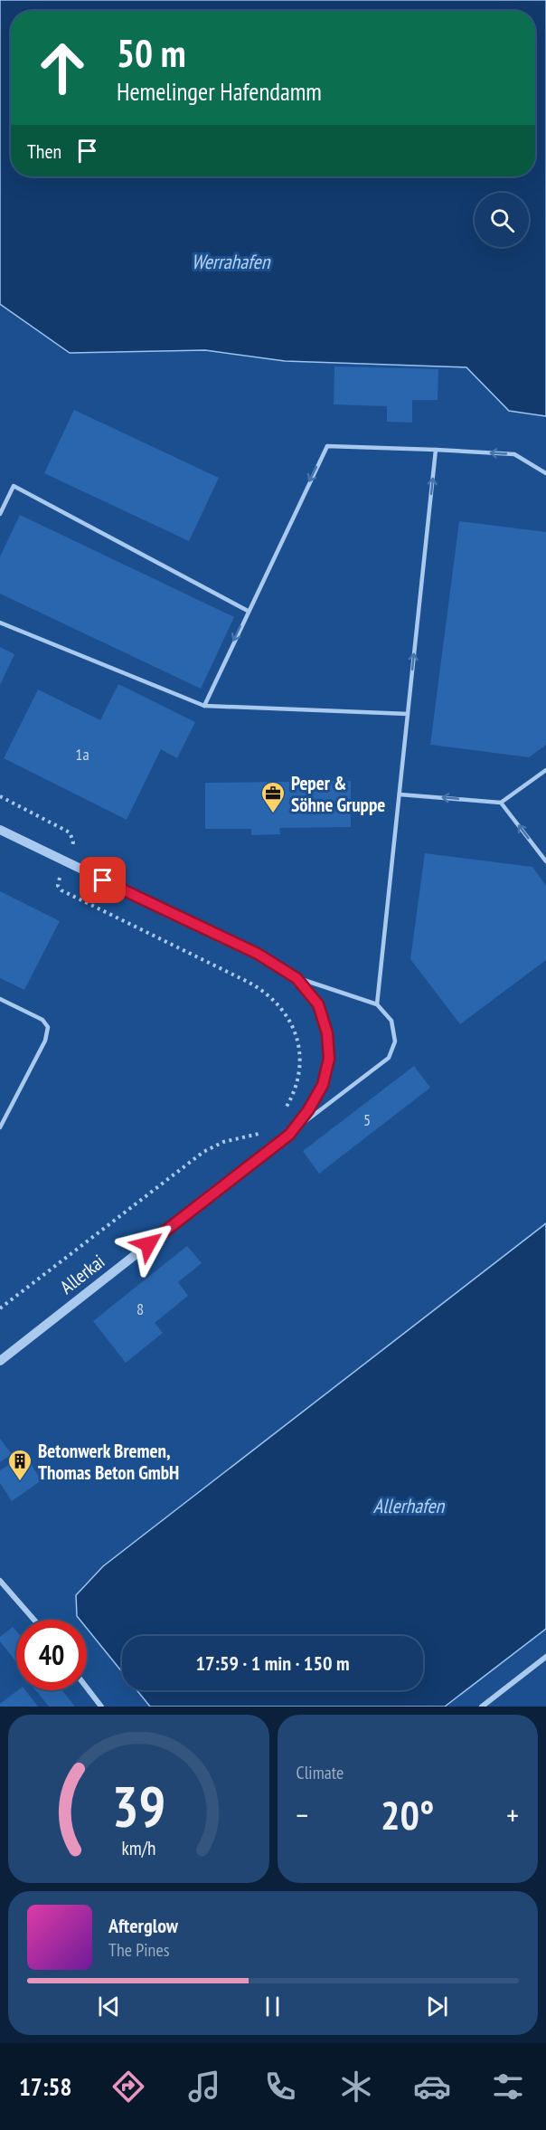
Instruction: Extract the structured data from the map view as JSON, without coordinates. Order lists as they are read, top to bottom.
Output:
{
  "streets": {
    "street": ["Allerkai"]
  },
  "water": ["Werrahafen", "Allerhafen"],
  "places": {
    "office": ["Peper & Söhne Gruppe"],
    "building": ["Betonwerk Bremen, Thomas Beton GmbH"]
  },
  "house_numbers": ["1a", "5", "8"],
  "page": {
    "turn": ["50 m", "Hemelinger Hafendamm"],
    "then": "Then",
    "limit": "40",
    "trip": "17:59 · 1 min · 150 m",
    "tile": "Climate",
    "heat": ["−", "20°", "+"],
    "song": ["Afterglow", "The Pines"],
    "tabs": "17:58",
    "gauge": ["39", "km/h"]
  }
}
